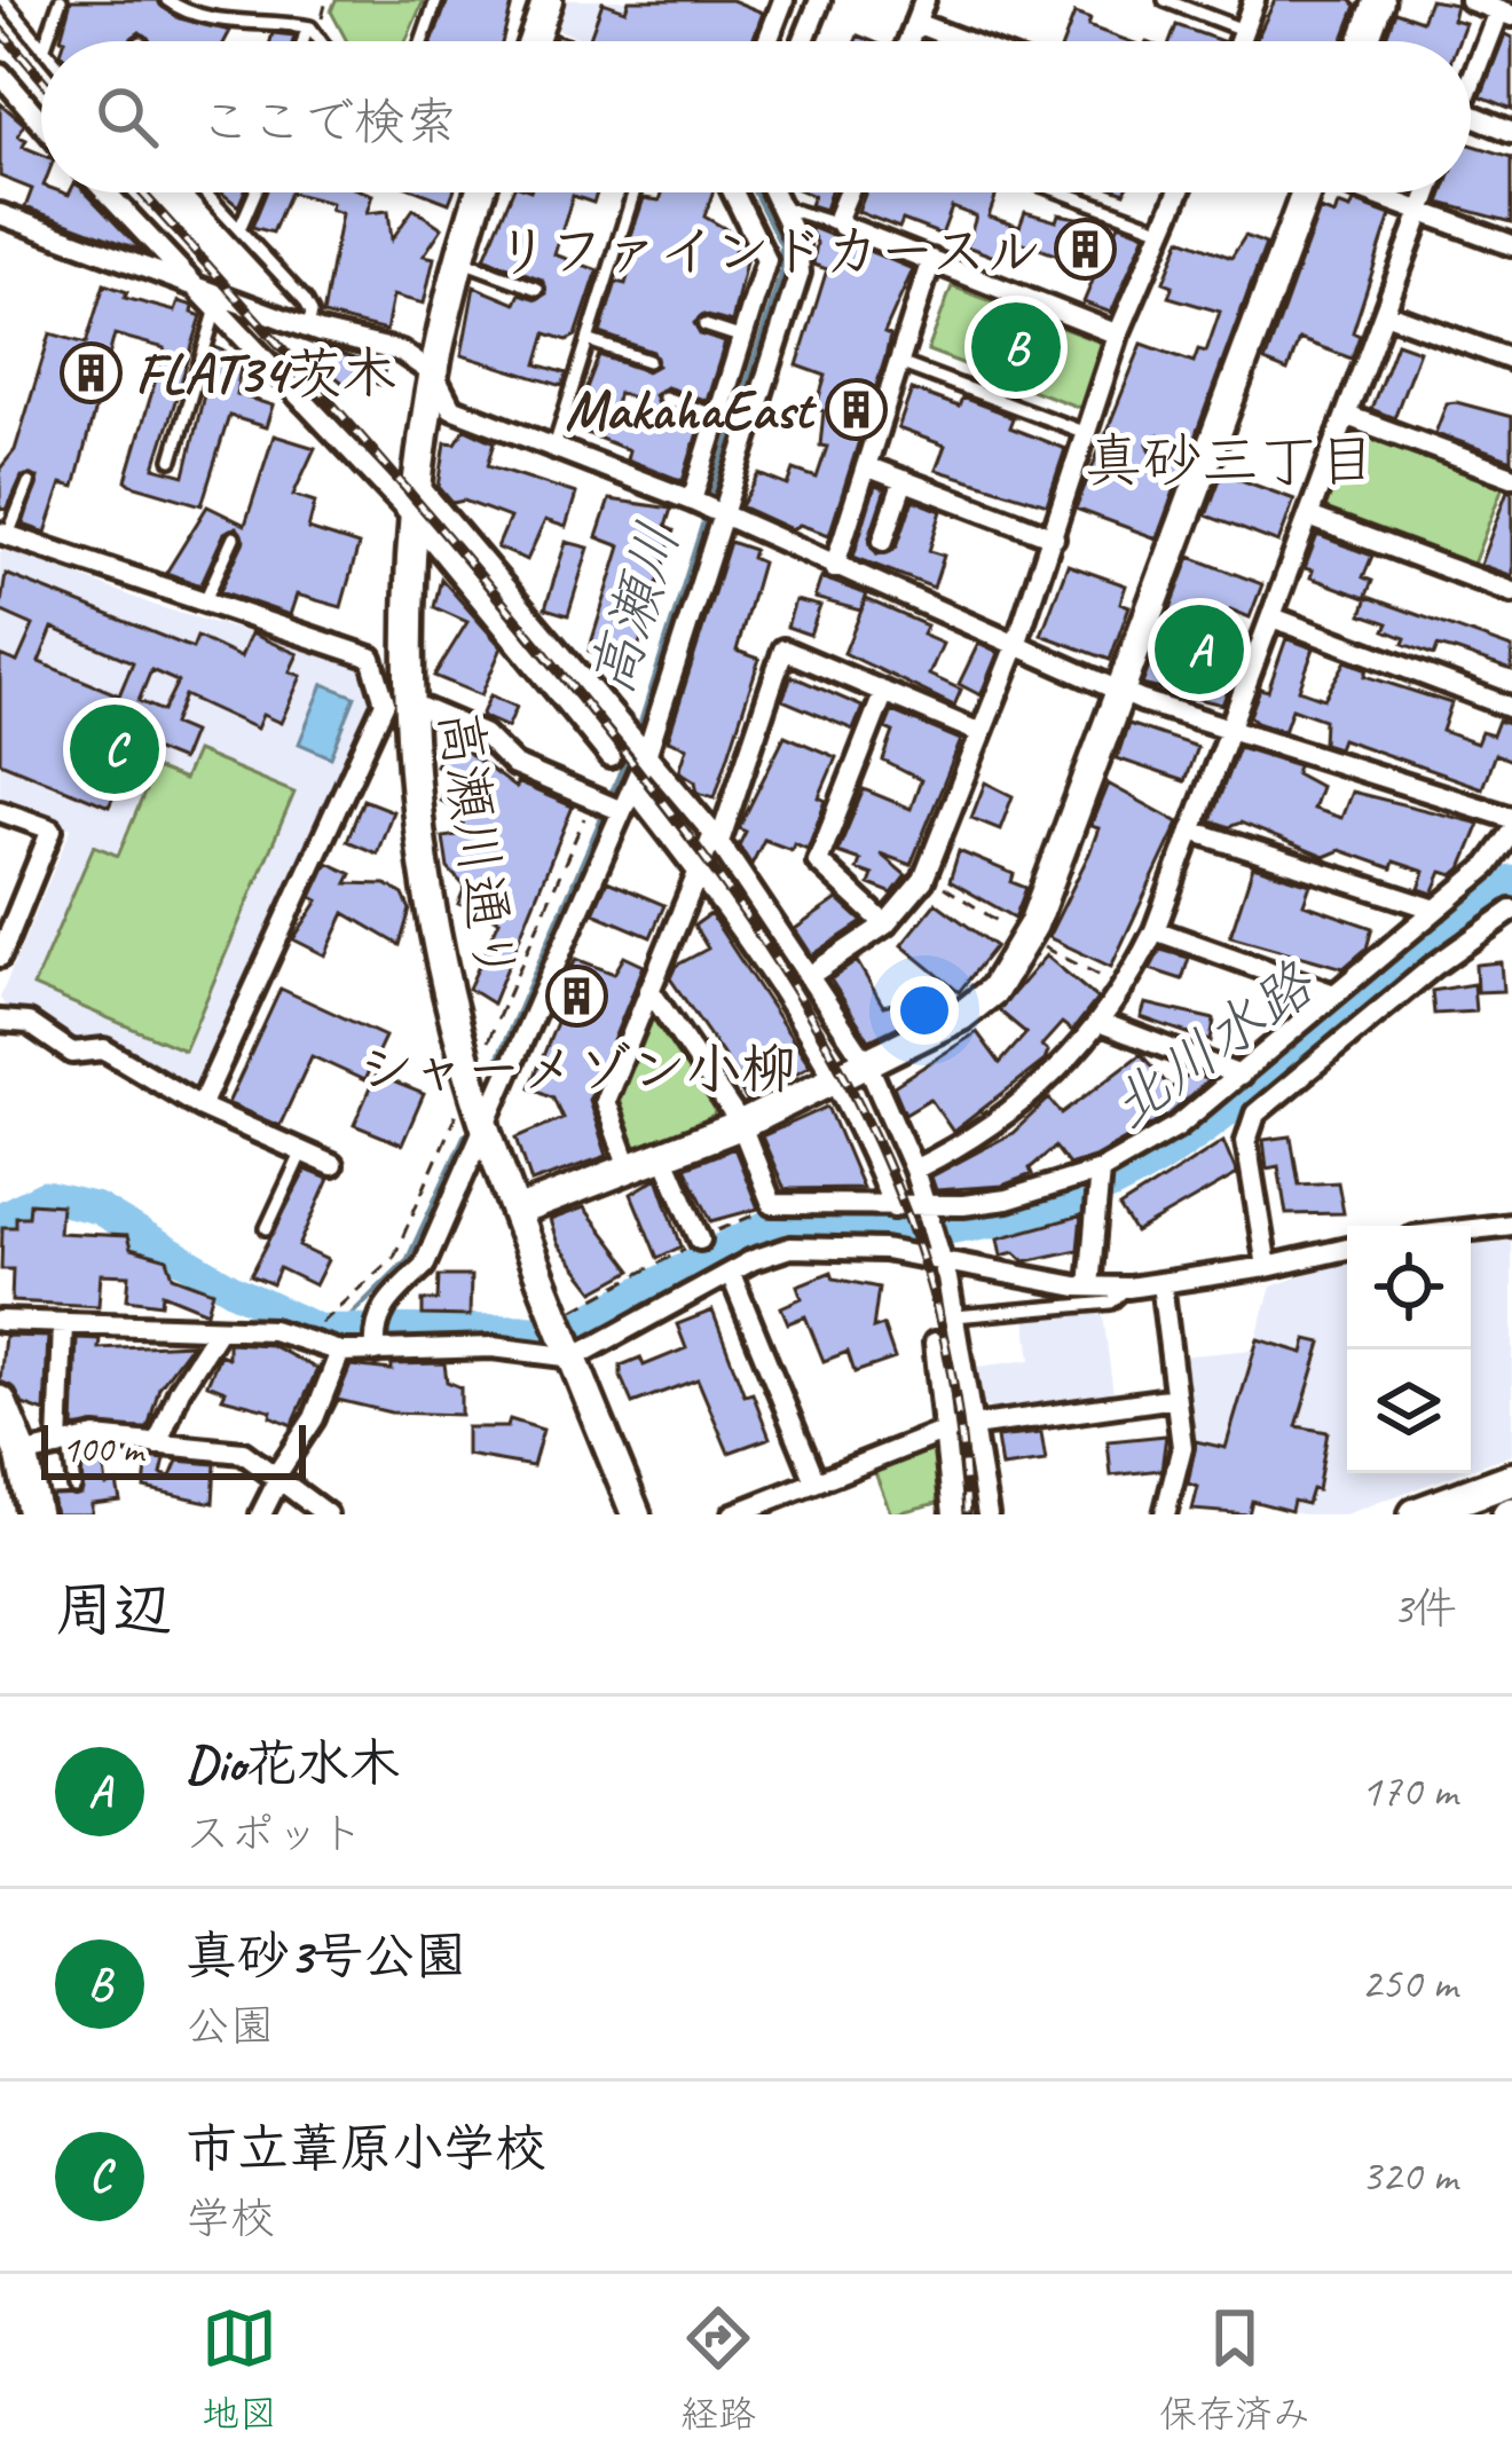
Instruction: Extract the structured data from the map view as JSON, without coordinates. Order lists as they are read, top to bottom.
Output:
{
  "streets": {
    "street": ["高瀬川通り"]
  },
  "districts": ["真砂三丁目"],
  "water": ["高瀬川", "北川水路"],
  "places": {
    "building": [
      "リファインドカースル",
      "FLAT34茨木",
      "MakahaEast",
      "シャーメゾン小柳"
    ]
  },
  "scale_bar": "100 m",
  "page": {
    "search": "ここで検索",
    "pins": ["B", "A", "C"],
    "scale": "100 m",
    "heading": ["周辺", "3件"],
    "list": [
      {
        "mark": "A",
        "name": "Dio花水木",
        "note": "スポット",
        "value": "170 m"
      },
      {
        "mark": "B",
        "name": "真砂3号公園",
        "note": "公園",
        "value": "250 m"
      },
      {
        "mark": "C",
        "name": "市立葦原小学校",
        "note": "学校",
        "value": "320 m"
      }
    ],
    "nav": ["地図", "経路", "保存済み"]
  }
}
